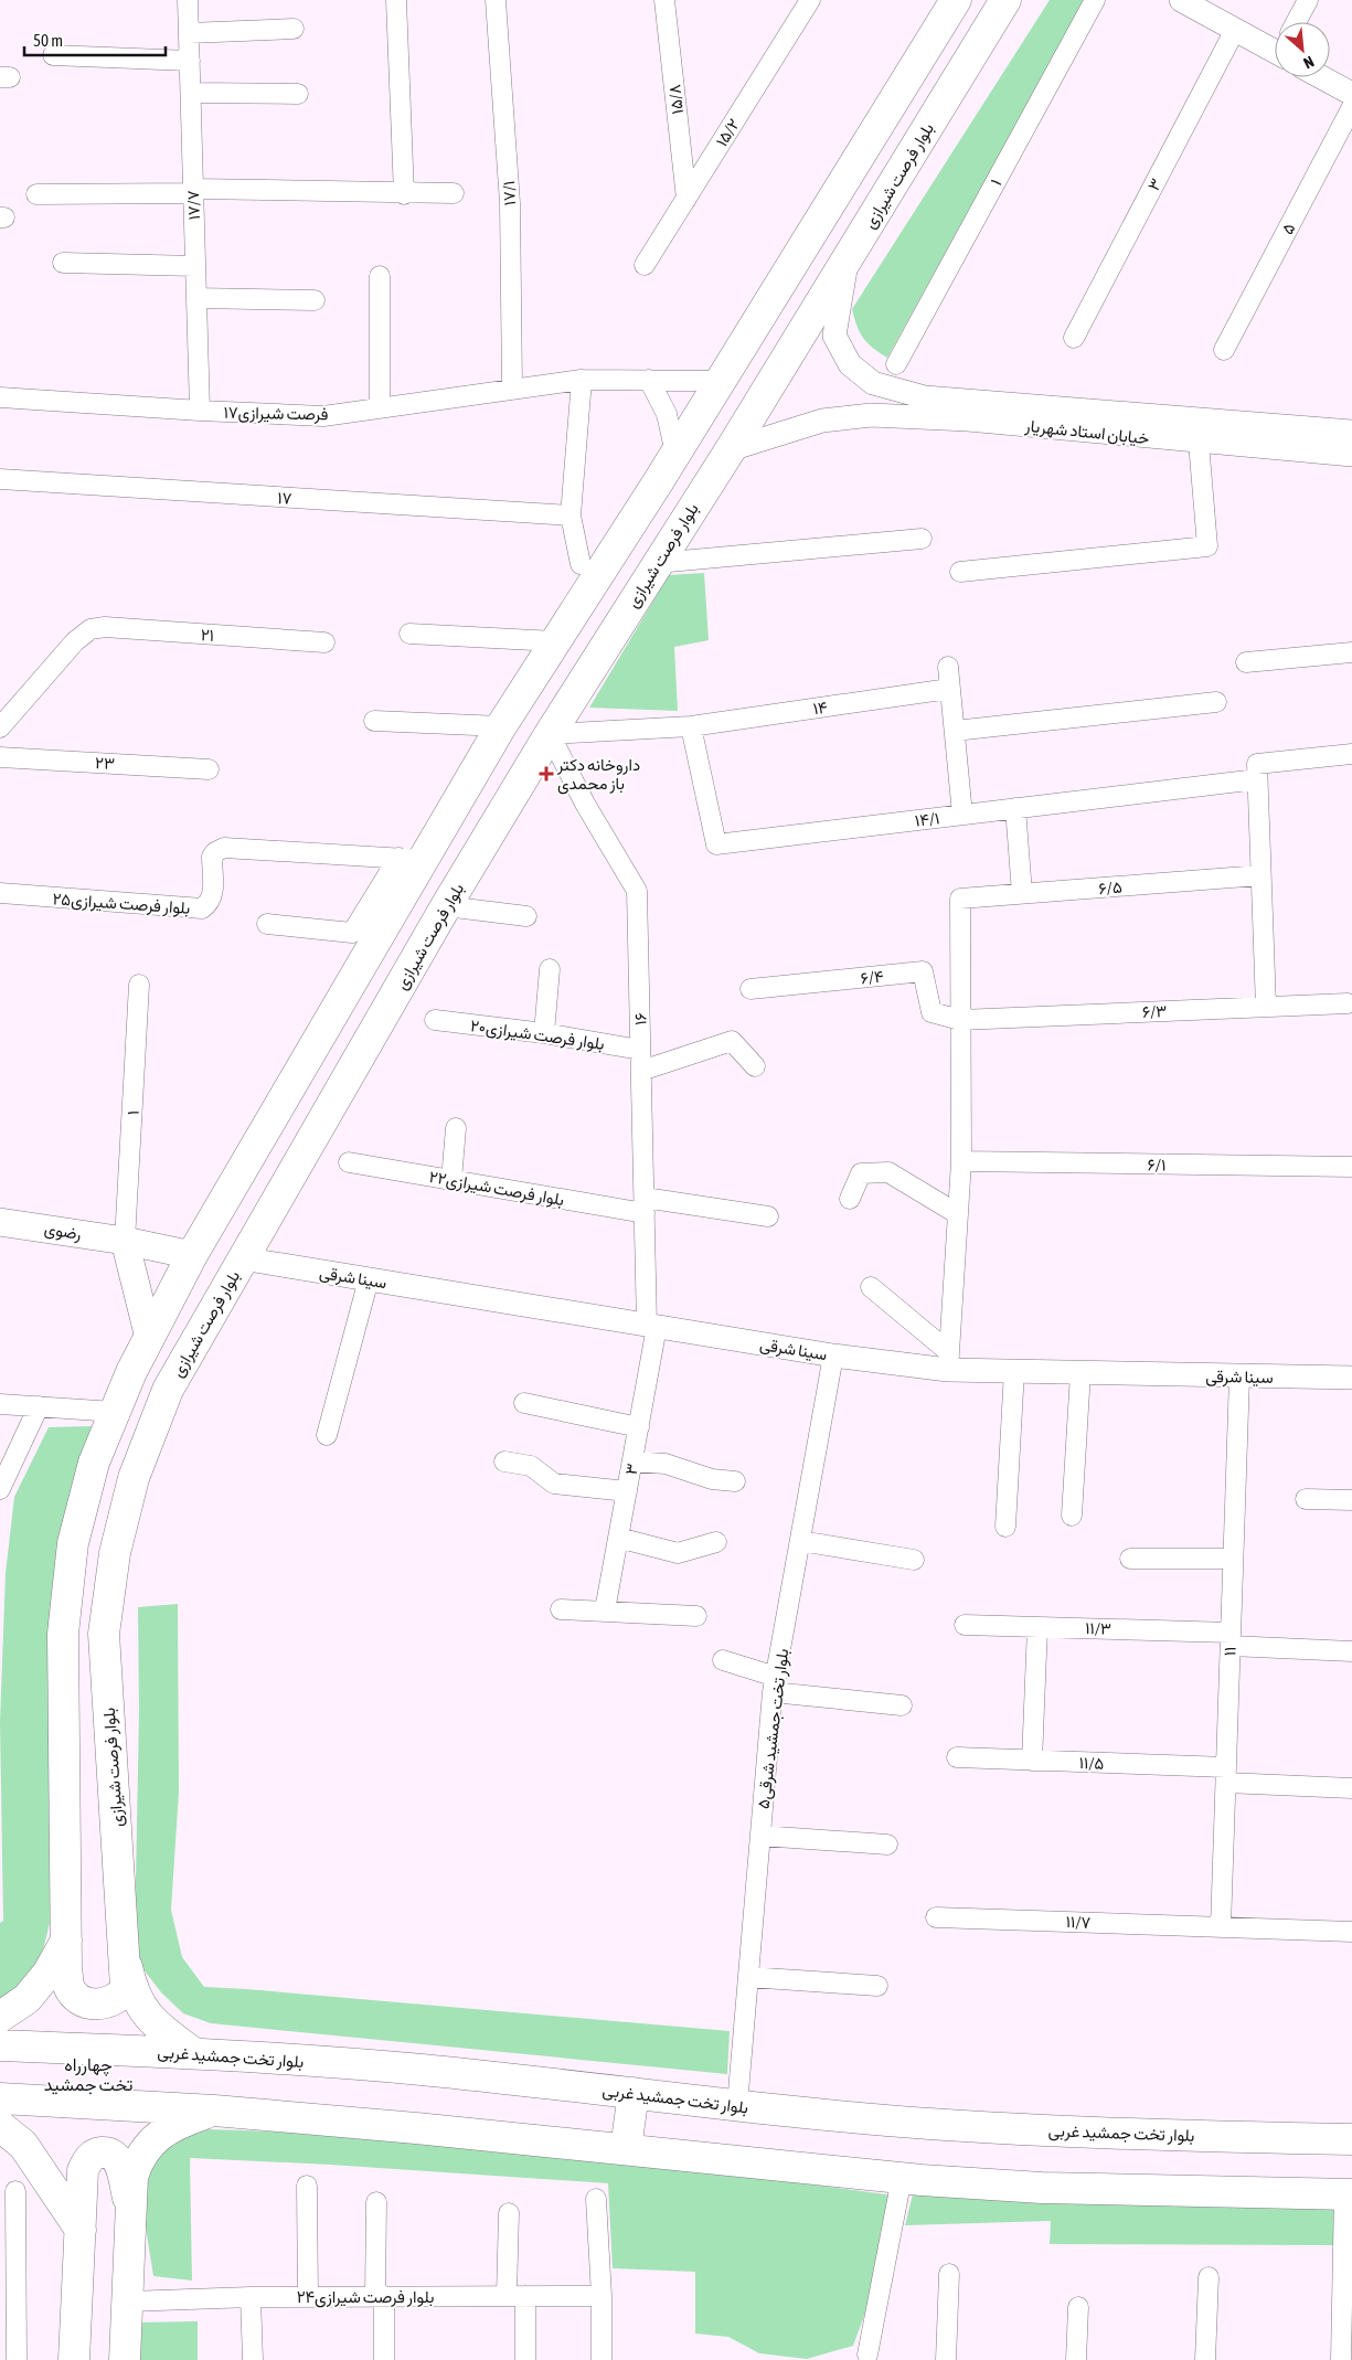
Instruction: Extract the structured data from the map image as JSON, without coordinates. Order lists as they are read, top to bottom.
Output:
{
  "streets": {
    "main road": ["بلوار فرصت شیرازی", "رضوی", "بلوار تخت جمشید غربی"],
    "street": [
      "۱۵/۸",
      "۱۵/۲",
      "۱",
      "۳",
      "۱۷/۱",
      "۱۷/۷",
      "۵",
      "۱۷فرصت شیرازی",
      "خیابان استاد شهریار",
      "۱۷",
      "۲۱",
      "۱۴",
      "۲۳",
      "۱۴/۱",
      "۶/۵",
      "بلوار فرصت شیرازی۲۵",
      "۶/۴",
      "۶/۳",
      "۱۶",
      "بلوار فرصت شیرازی۲۰",
      "۶/۱",
      "بلوار فرصت شیرازی۲۲",
      "سینا شرقی",
      "۱۱/۳",
      "۱۱",
      "بلوار تخت جمشید شرقی۵",
      "۱۱/۵",
      "۱۱/۷",
      "بلوار فرصت شیرازی۲۴"
    ]
  },
  "crossings": [
    ["۱۵/۸", "۱۵/۲"],
    ["بلوار فرصت شیرازی", "خیابان استاد شهریار"],
    ["بلوار فرصت شیرازی", "۱۴"],
    ["بلوار فرصت شیرازی", "۱۶"],
    ["بلوار فرصت شیرازی", "سینا شرقی"],
    ["۱", "رضوی"],
    ["۳", "۱۶"],
    ["۳", "سینا شرقی"],
    ["۱۷/۱", "۱۷فرصت شیرازی"],
    ["۱۷/۷", "۱۷فرصت شیرازی"],
    ["۱۴", "۱۴/۱"],
    ["۱۴", "۱۶"],
    ["۶/۵", "۶/۴"],
    ["۶/۵", "۶/۳"],
    ["۶/۴", "۶/۳"],
    ["۱۶", "بلوار فرصت شیرازی۲۰"],
    ["۱۶", "بلوار فرصت شیرازی۲۲"],
    ["۱۶", "سینا شرقی"],
    ["سینا شرقی", "۱۱"],
    ["سینا شرقی", "بلوار تخت جمشید شرقی۵"],
    ["۱۱/۳", "۱۱"],
    ["۱۱", "۱۱/۵"],
    ["۱۱", "۱۱/۷"],
    ["بلوار تخت جمشید شرقی۵", "بلوار تخت جمشید غربی"]
  ],
  "districts": ["چهارراه تخت جمشید"],
  "places": {
    "health": ["داروخانه دکتر باز محمدی"]
  },
  "scale_bar": "50 m",
  "north": "bottom right"
}
